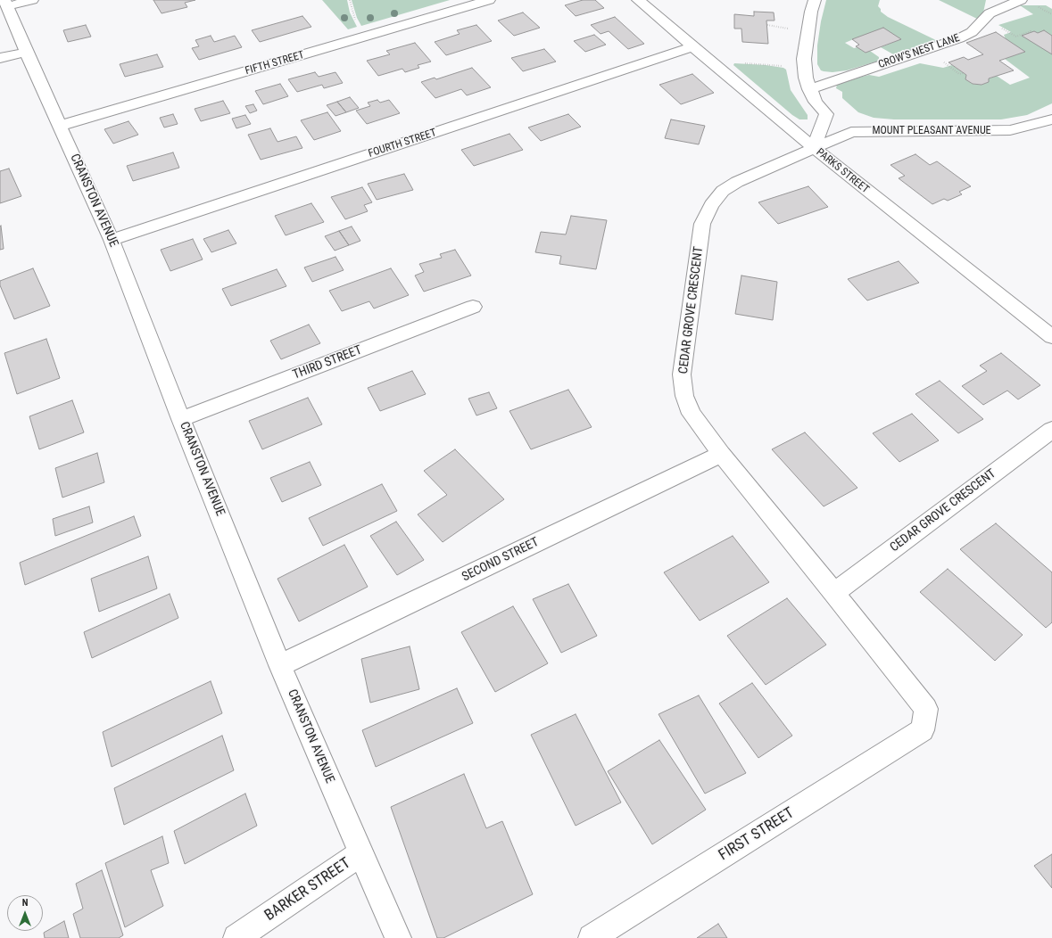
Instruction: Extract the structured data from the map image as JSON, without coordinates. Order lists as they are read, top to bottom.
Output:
{
  "streets": {
    "street": [
      "CROW'S NEST LANE",
      "FIFTH STREET",
      "MOUNT PLEASANT AVENUE",
      "FOURTH STREET",
      "PARKS STREET",
      "CRANSTON AVENUE",
      "CEDAR GROVE CRESCENT",
      "THIRD STREET",
      "SECOND STREET",
      "FIRST STREET",
      "BARKER STREET"
    ]
  },
  "crossings": [
    ["FIFTH STREET", "CRANSTON AVENUE"],
    ["MOUNT PLEASANT AVENUE", "PARKS STREET"],
    ["MOUNT PLEASANT AVENUE", "CEDAR GROVE CRESCENT"],
    ["FOURTH STREET", "PARKS STREET"],
    ["FOURTH STREET", "CRANSTON AVENUE"],
    ["PARKS STREET", "CEDAR GROVE CRESCENT"],
    ["CRANSTON AVENUE", "THIRD STREET"],
    ["CRANSTON AVENUE", "SECOND STREET"],
    ["CRANSTON AVENUE", "BARKER STREET"],
    ["CEDAR GROVE CRESCENT", "SECOND STREET"],
    ["CEDAR GROVE CRESCENT", "FIRST STREET"]
  ],
  "north": "top"
}
